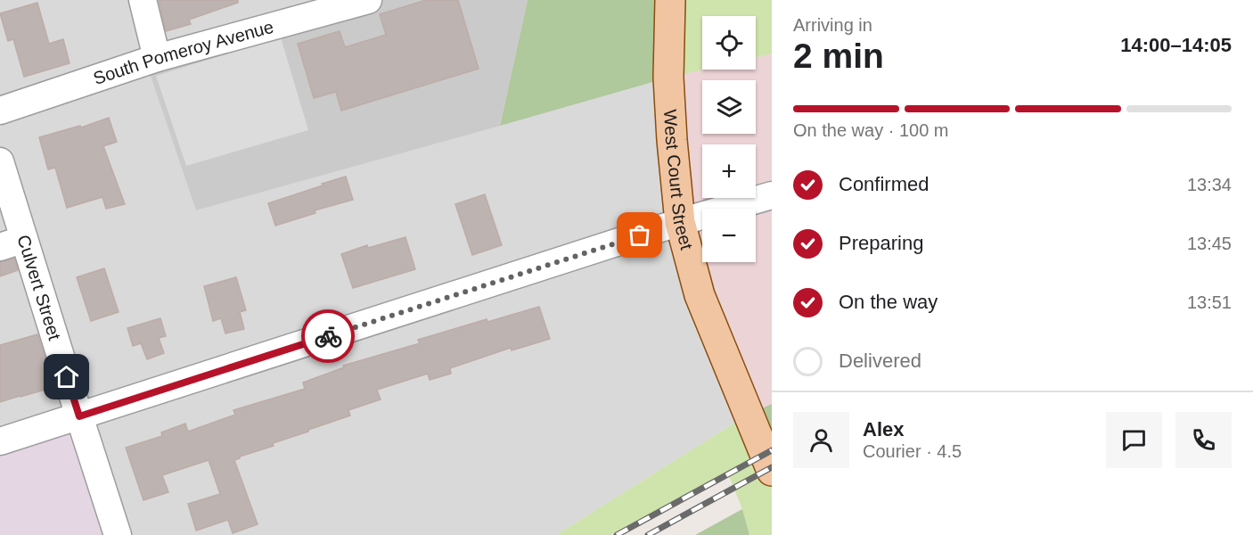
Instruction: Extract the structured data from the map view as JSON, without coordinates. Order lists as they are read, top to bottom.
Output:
{
  "streets": {
    "main road": ["West Court Street"],
    "street": ["South Pomeroy Avenue", "Culvert Street"]
  },
  "page": {
    "heading": ["2 min", "Arriving in", "14:00–14:05"],
    "panel": ["Alex", "Courier · 4.5"],
    "map_buttons": ["+", "−"],
    "bar": "On the way · 100 m",
    "list": [
      ["Confirmed", "13:34"],
      ["Preparing", "13:45"],
      ["On the way", "13:51"],
      "Delivered"
    ]
  }
}
